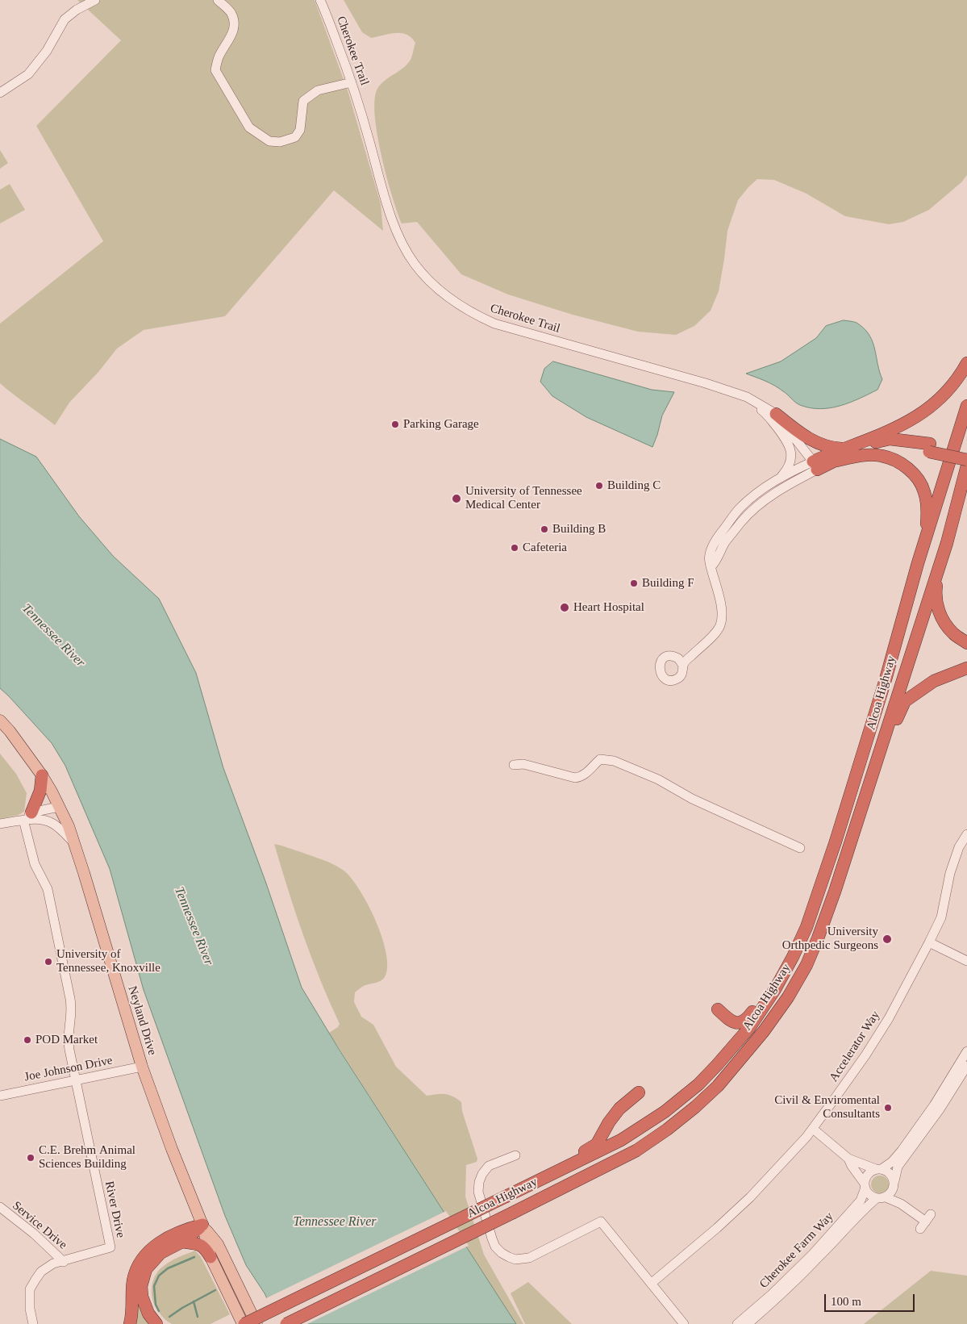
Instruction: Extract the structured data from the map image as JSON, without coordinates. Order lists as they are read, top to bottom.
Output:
{
  "streets": {
    "highway": ["Alcoa Highway"],
    "main road": ["Neyland Drive"],
    "street": [
      "Cherokee Trail",
      "Accelerator Way",
      "Joe Johnson Drive",
      "River Drive",
      "Service Drive",
      "Cherokee Farm Way"
    ]
  },
  "crossings": [
    ["Alcoa Highway", "Neyland Drive"],
    ["Neyland Drive", "Joe Johnson Drive"],
    ["Joe Johnson Drive", "River Drive"],
    ["River Drive", "Service Drive"]
  ],
  "water": ["Tennessee River"],
  "places": [
    "Parking Garage",
    "Building C",
    "University of Tennessee Medical Center",
    "Building B",
    "Cafeteria",
    "Building F",
    "Heart Hospital",
    "University Orthpedic Surgeons",
    "University of Tennessee, Knoxville",
    "POD Market",
    "Civil & Enviromental Consultants",
    "C.E. Brehm Animal Sciences Building"
  ],
  "scale_bar": "100 m"
}
